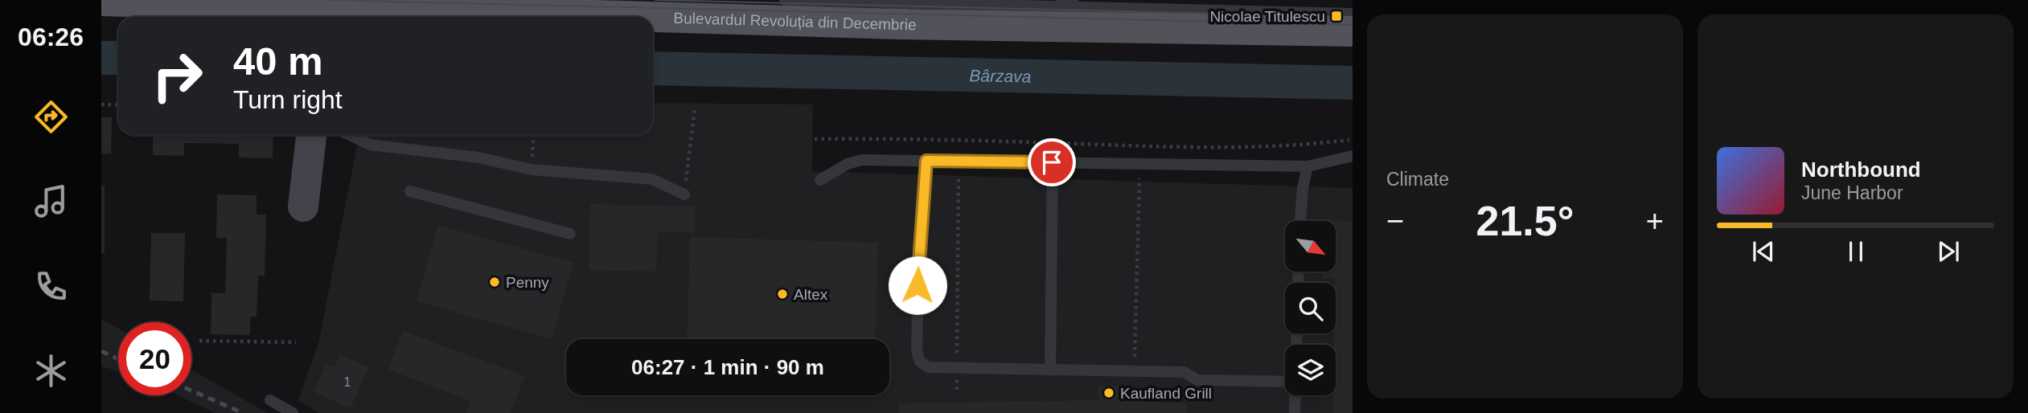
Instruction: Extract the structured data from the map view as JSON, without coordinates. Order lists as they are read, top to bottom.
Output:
{
  "streets": {
    "main road": ["Bulevardul Revoluția din Decembrie"]
  },
  "water": ["Bârzava"],
  "places": {
    "transit": ["Nicolae Titulescu"],
    "other": ["Penny", "Altex", "Kaufland Grill"]
  },
  "house_numbers": ["1"],
  "north": "bottom right",
  "page": {
    "tabs": "06:26",
    "tile": "Climate",
    "turn": ["40 m", "Turn right"],
    "song": ["Northbound", "June Harbor"],
    "heat": ["−", "21.5°", "+"],
    "limit": "20",
    "trip": "06:27 · 1 min · 90 m"
  }
}
